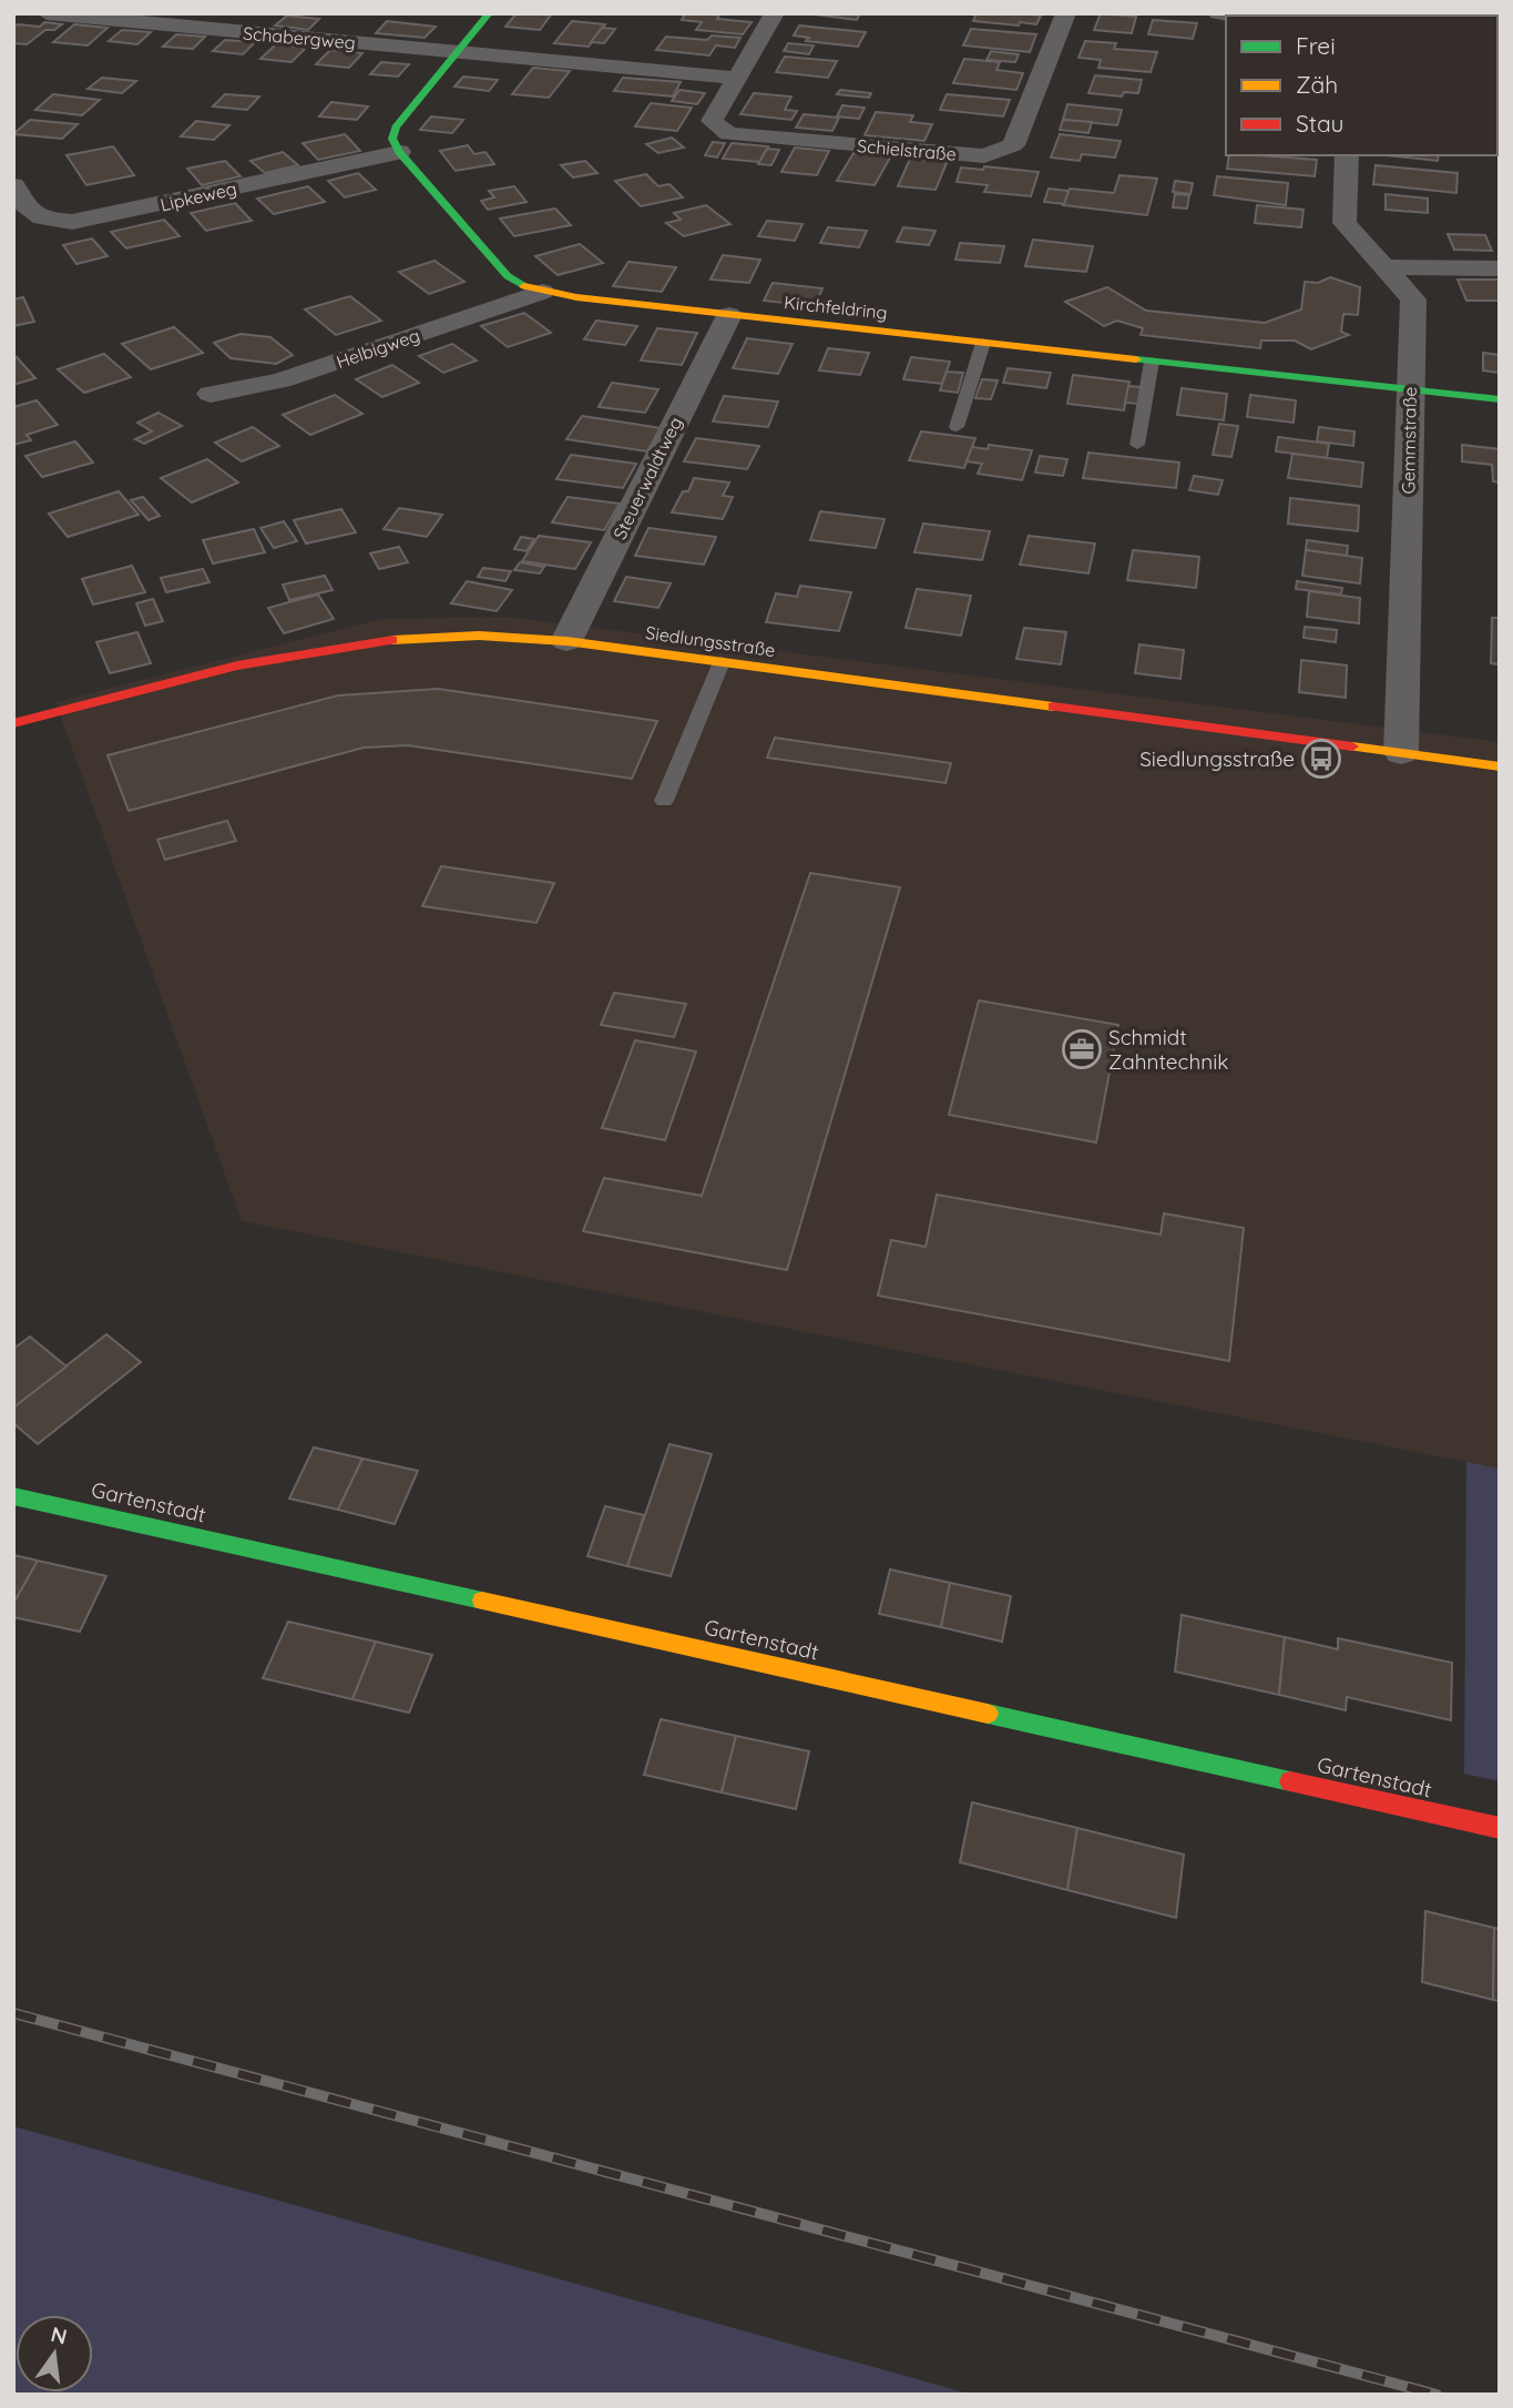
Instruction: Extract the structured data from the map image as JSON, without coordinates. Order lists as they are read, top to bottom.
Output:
{
  "streets": {
    "street": [
      "Schabergweg",
      "Schielstraße",
      "Lipkeweg",
      "Kirchfeldring",
      "Helbigweg",
      "Gemmstraße",
      "Steuerwaldtweg",
      "Siedlungsstraße",
      "Gartenstadt"
    ]
  },
  "crossings": [
    ["Lipkeweg", "Kirchfeldring"],
    ["Kirchfeldring", "Helbigweg"],
    ["Kirchfeldring", "Gemmstraße"],
    ["Kirchfeldring", "Steuerwaldtweg"],
    ["Gemmstraße", "Siedlungsstraße"],
    ["Steuerwaldtweg", "Siedlungsstraße"]
  ],
  "places": {
    "bus stop": ["Siedlungsstraße"],
    "office": ["Schmidt Zahntechnik"]
  },
  "legend": ["Frei", "Zäh", "Stau"],
  "north": "top"
}
